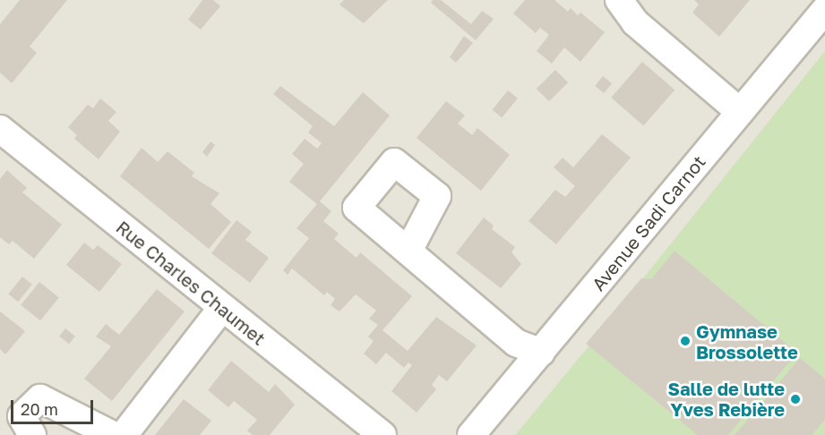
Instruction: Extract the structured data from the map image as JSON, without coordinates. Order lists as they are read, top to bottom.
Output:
{
  "streets": {
    "street": ["Avenue Sadi Carnot", "Rue Charles Chaumet"]
  },
  "places": ["Gymnase Brossolette", "Salle de lutte Yves Rebière"],
  "scale_bar": "20 m"
}
